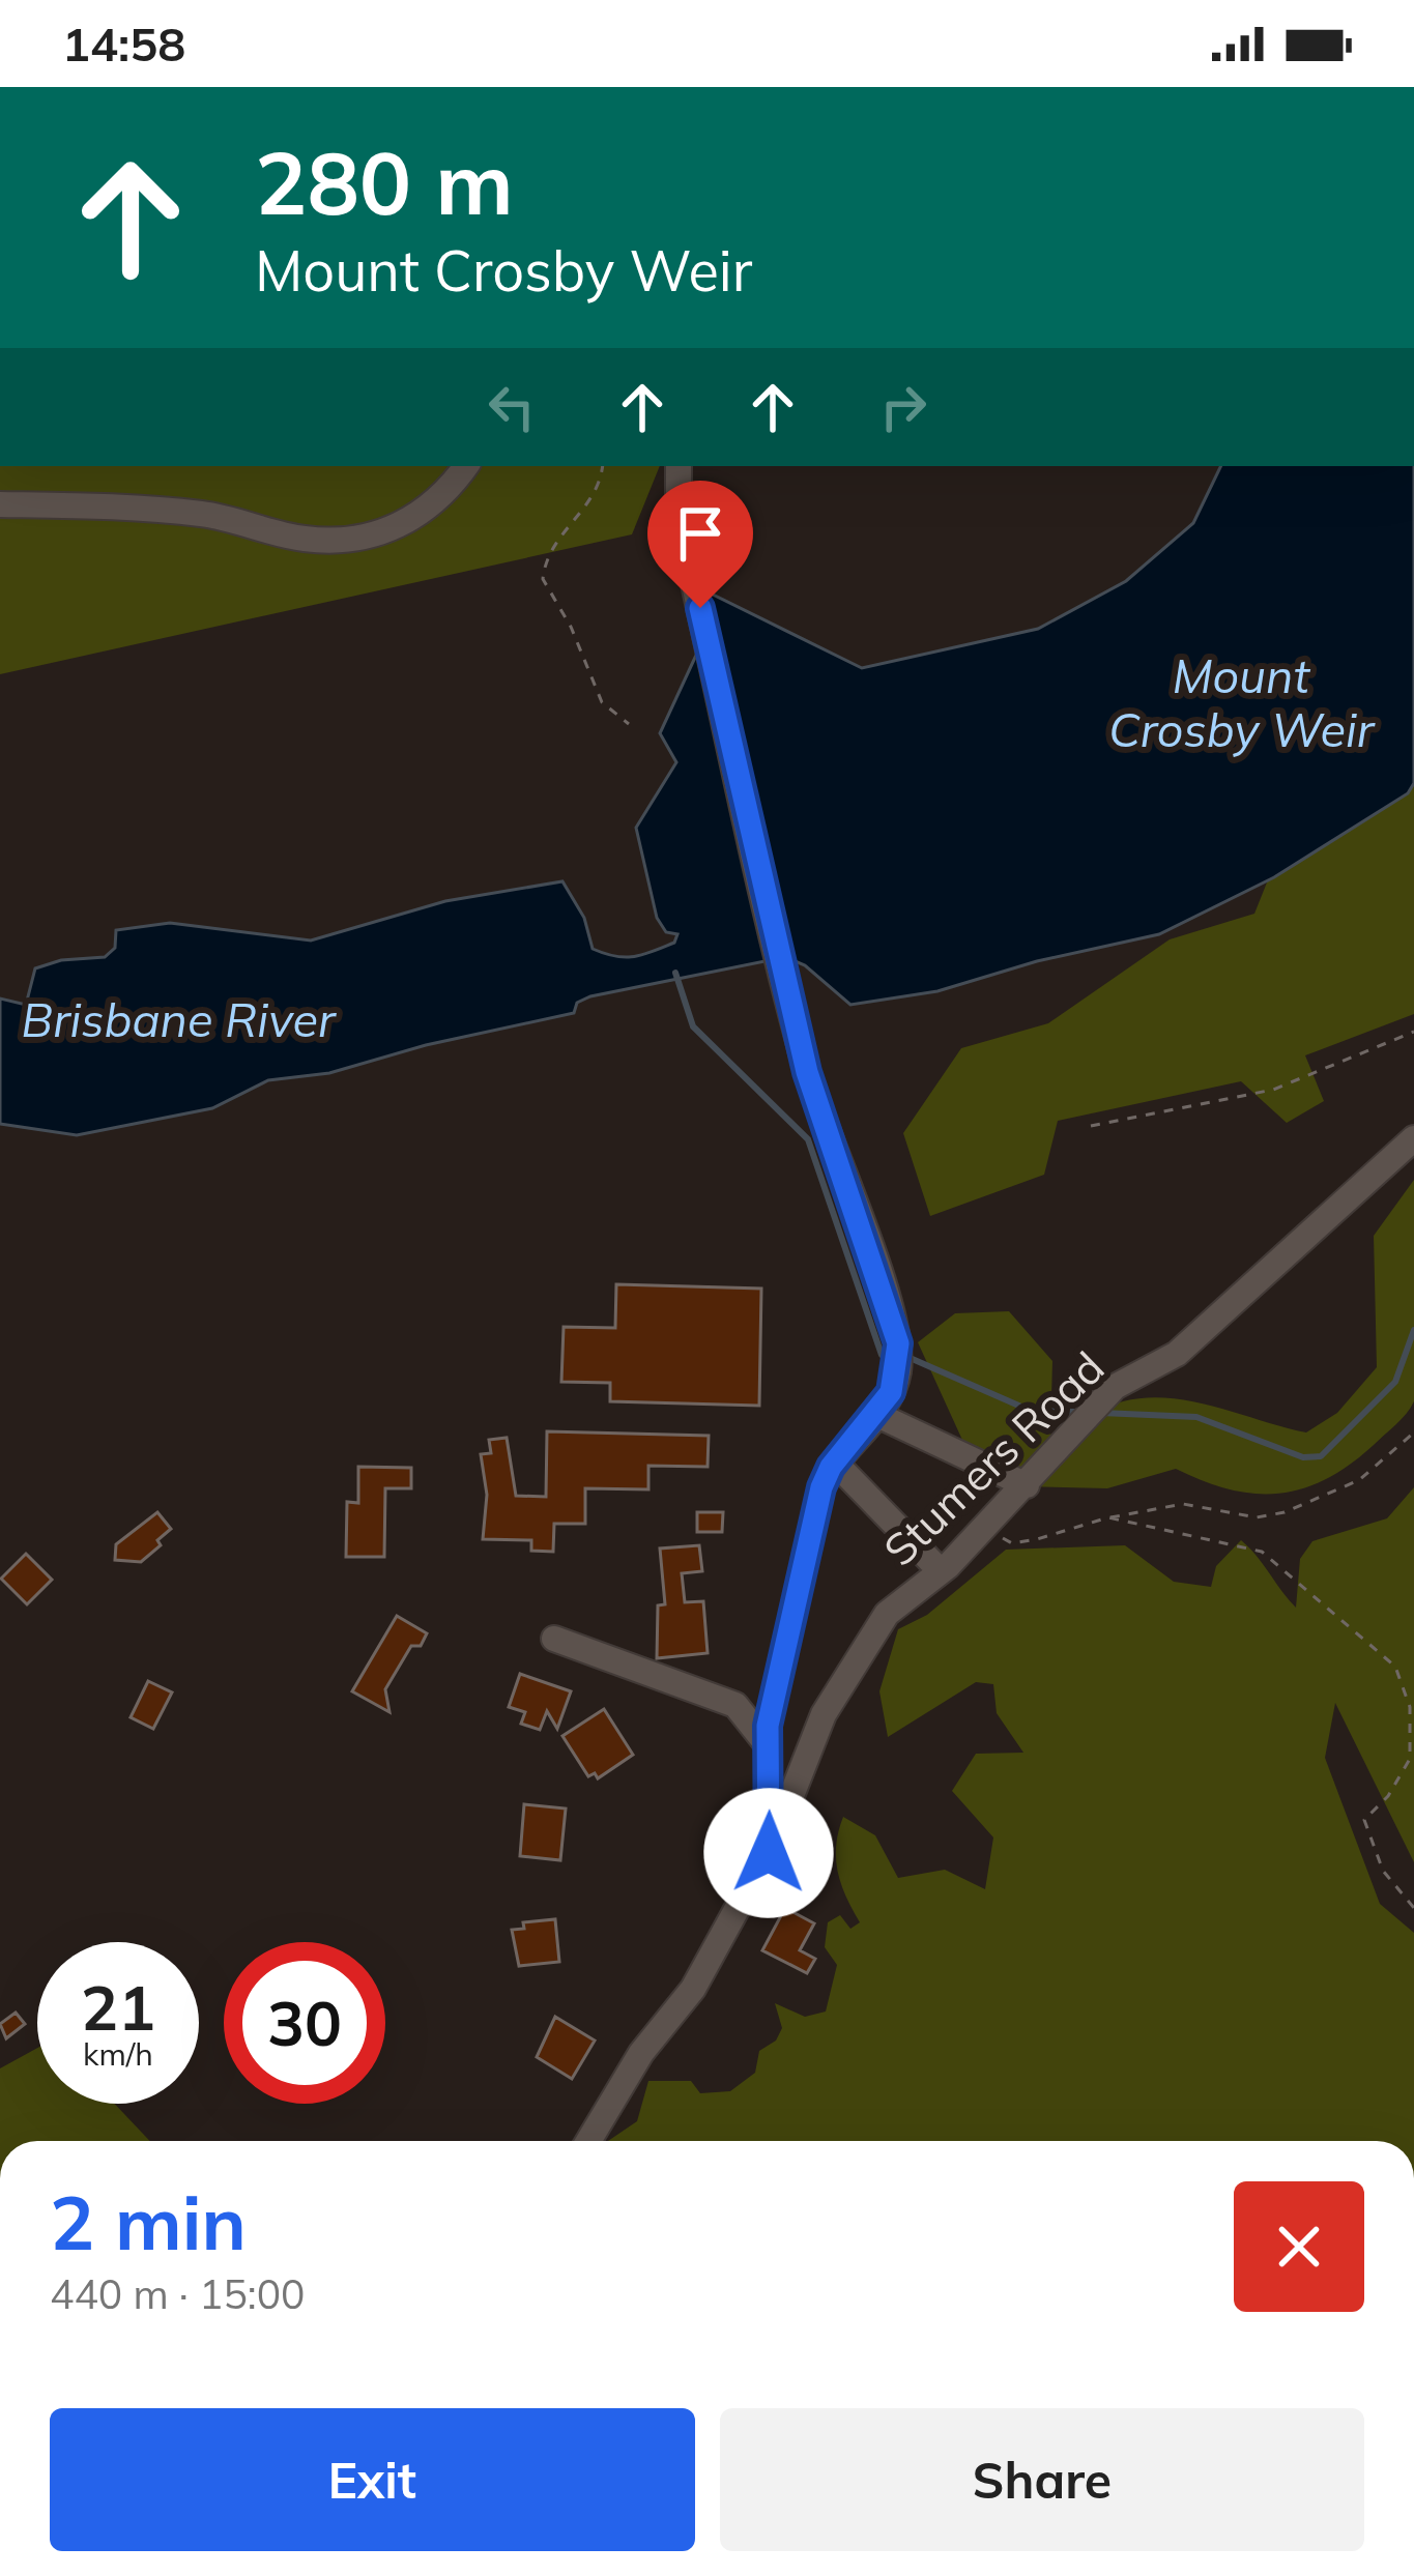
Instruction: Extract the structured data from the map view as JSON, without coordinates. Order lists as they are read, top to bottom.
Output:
{
  "streets": {
    "street": ["Stumers Road"]
  },
  "water": ["Mount Crosby Weir", "Brisbane River"],
  "page": {
    "status": "14:58",
    "turn": ["280 m", "Mount Crosby Weir"],
    "speed": "21 km/h",
    "limit": "30",
    "heading": ["2 min", "440 m · 15:00"],
    "buttons": ["Exit", "Share"]
  }
}
